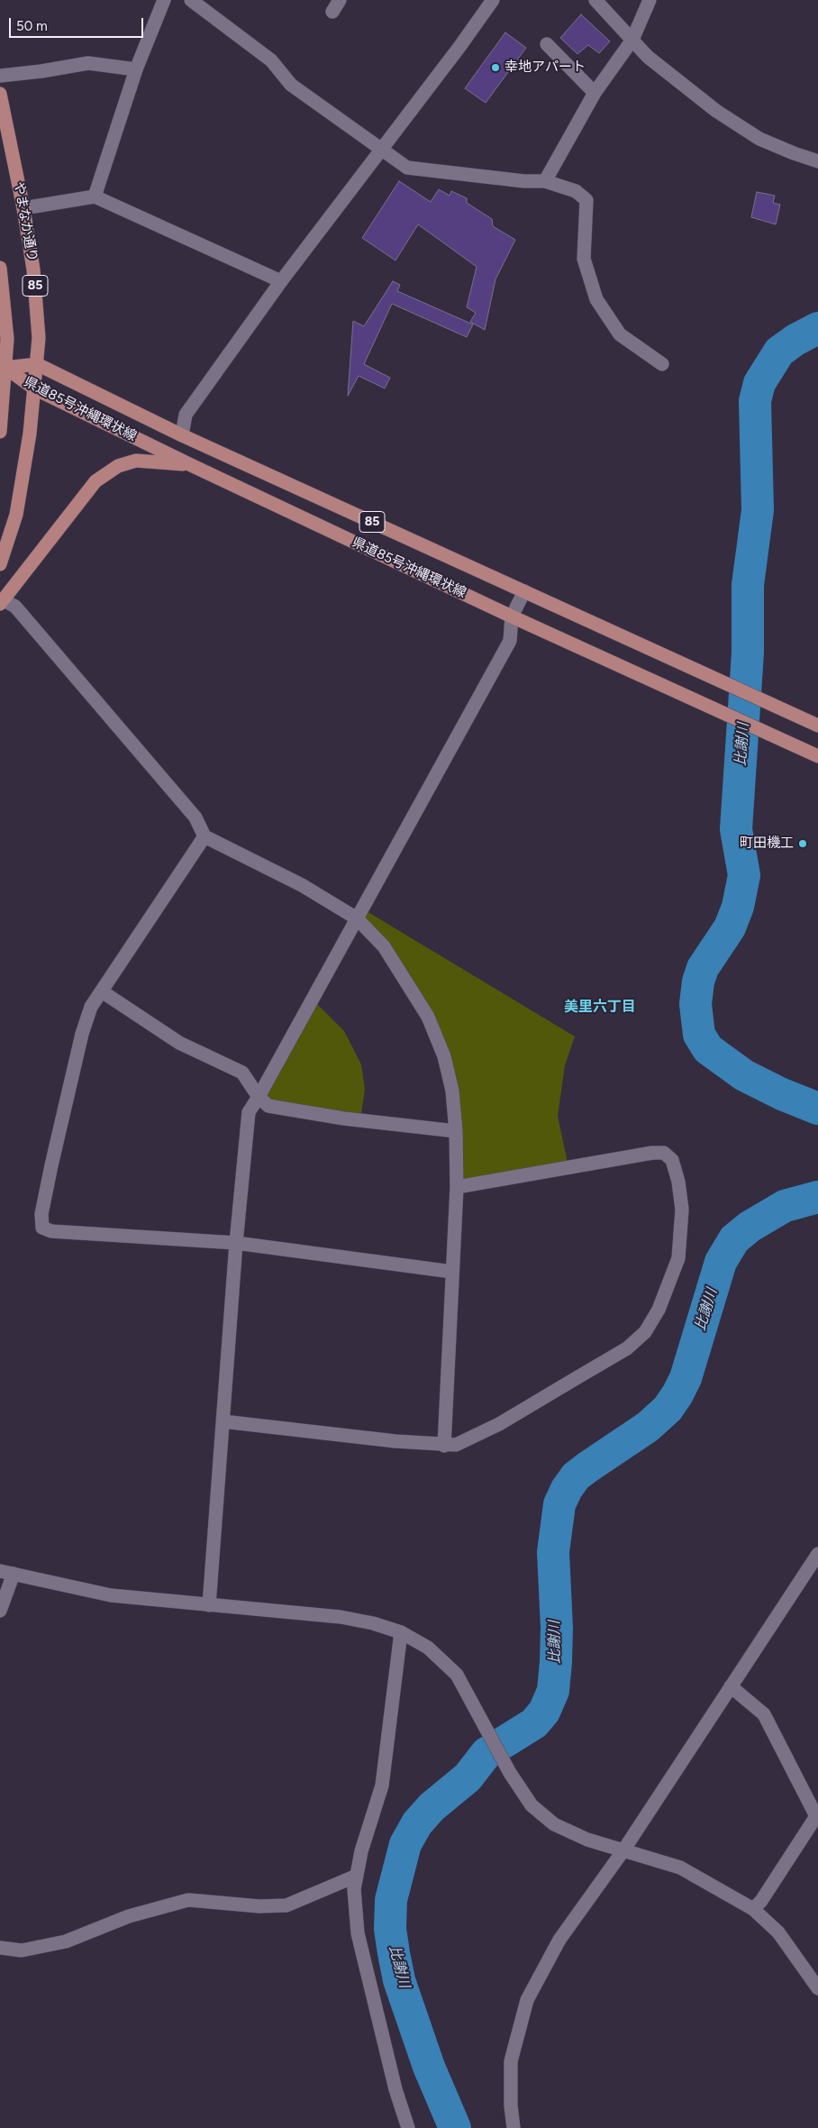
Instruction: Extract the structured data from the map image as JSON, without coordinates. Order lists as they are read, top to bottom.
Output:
{
  "streets": {
    "main road": ["やまなか通り", "85", "県道85号沖縄環状線"]
  },
  "crossings": [
    ["やまなか通り", "県道85号沖縄環状線"],
    ["85", "県道85号沖縄環状線"]
  ],
  "districts": ["美里六丁目"],
  "water": ["比謝川"],
  "places": ["幸地アパート", "町田機工"],
  "scale_bar": "50 m"
}
